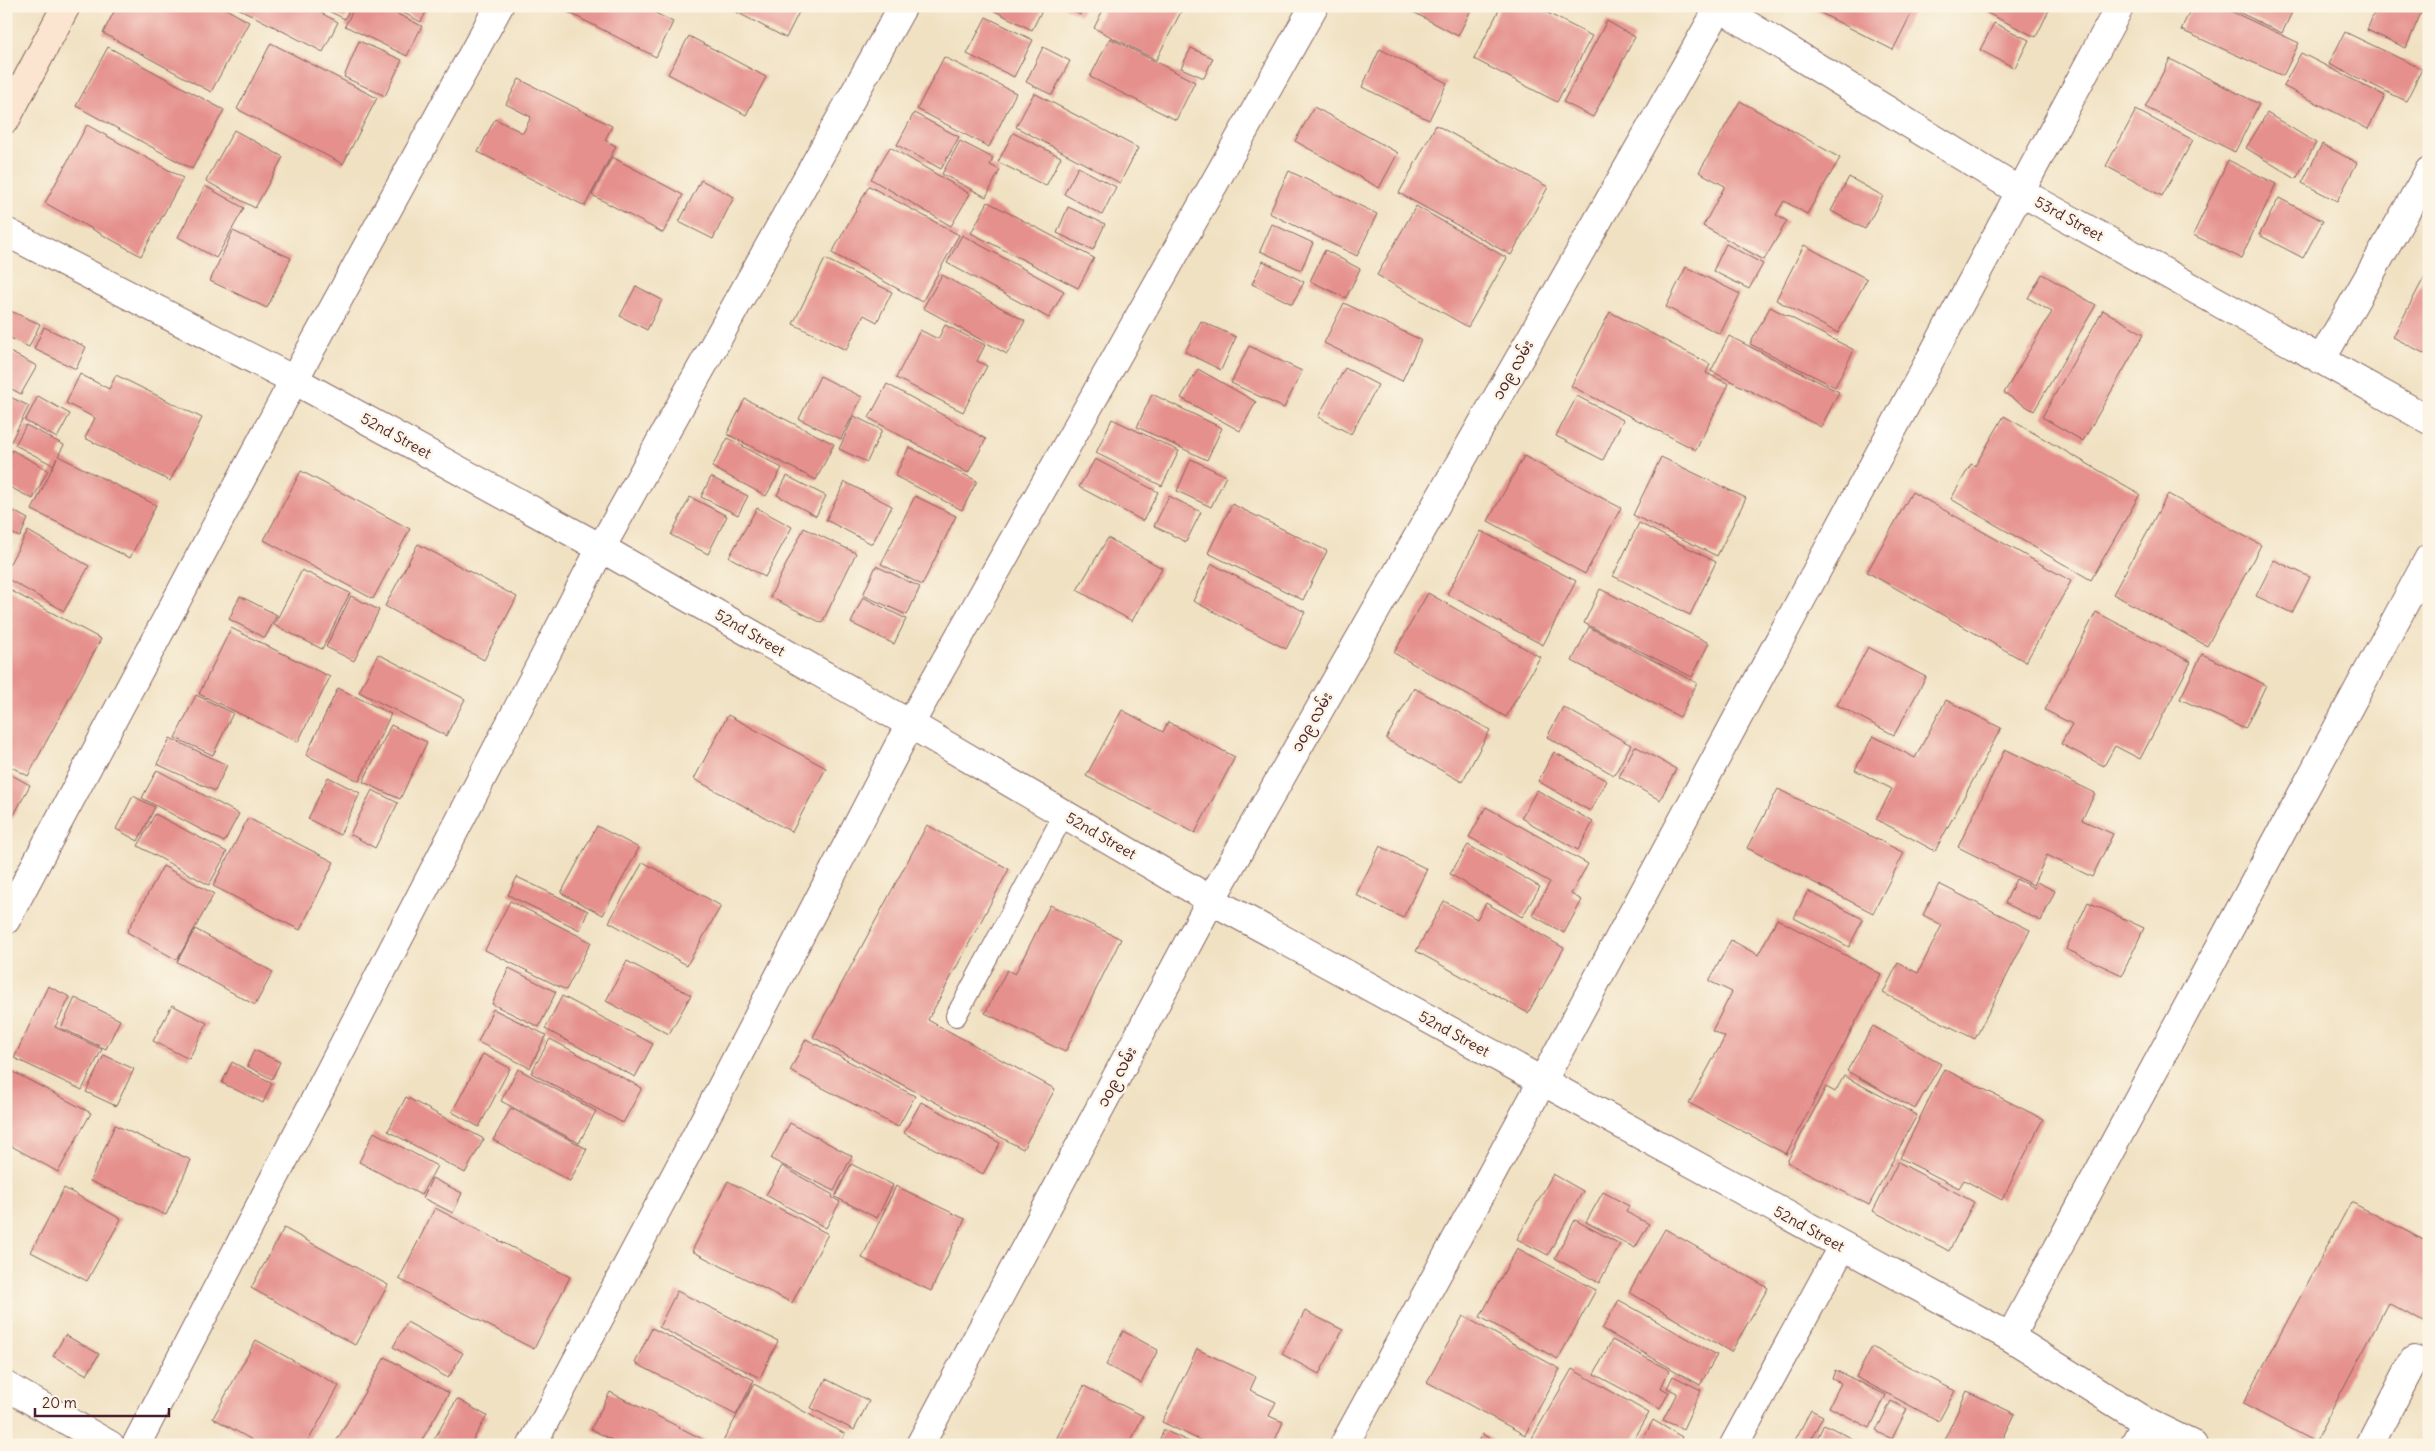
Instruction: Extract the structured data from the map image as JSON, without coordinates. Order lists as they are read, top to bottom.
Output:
{
  "streets": {
    "street": ["53rd Street", "၁၀၉ လမ်း", "52nd Street"]
  },
  "crossings": [
    ["53rd Street", "၁၀၉ လမ်း"],
    ["၁၀၉ လမ်း", "52nd Street"]
  ],
  "scale_bar": "20 m"
}
